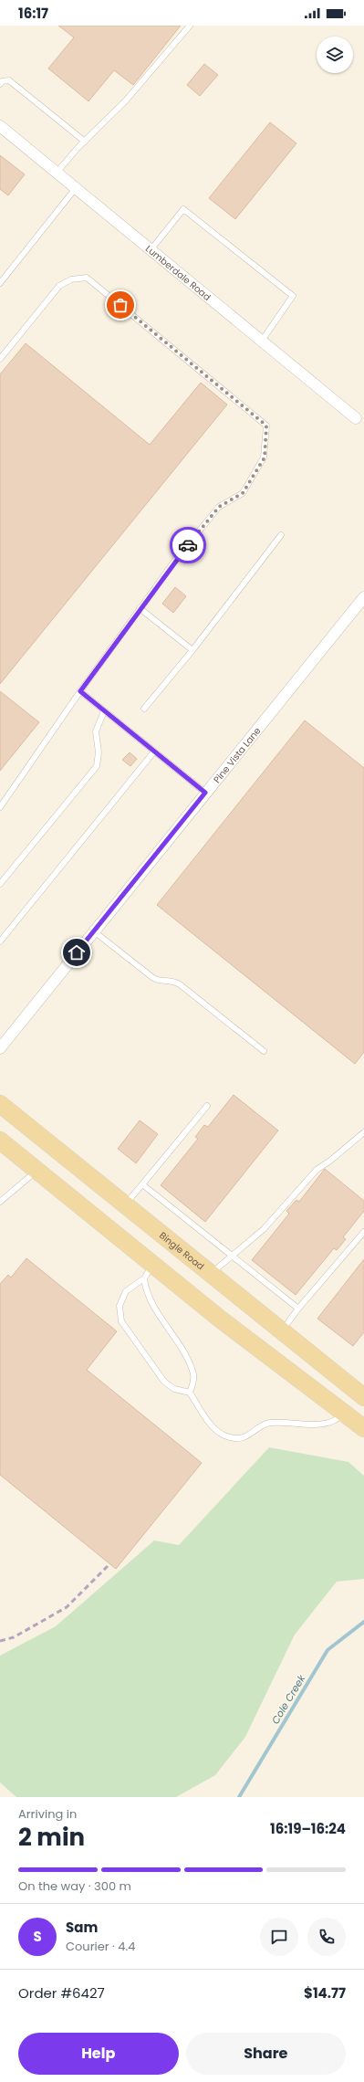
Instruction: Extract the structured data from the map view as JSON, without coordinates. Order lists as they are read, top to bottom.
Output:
{
  "streets": {
    "main road": ["Bingle Road"],
    "street": ["Lumberdale Road", "Pine Vista Lane"]
  },
  "water": ["Cole Creek"],
  "page": {
    "status": "16:17",
    "heading": ["2 min", "Arriving in", "16:19–16:24"],
    "panel": [
      "Sam",
      "Courier · 4.4",
      "Order #6427",
      "$14.77"
    ],
    "bar": "On the way · 300 m",
    "round": "S",
    "buttons": ["Help", "Share"]
  }
}
